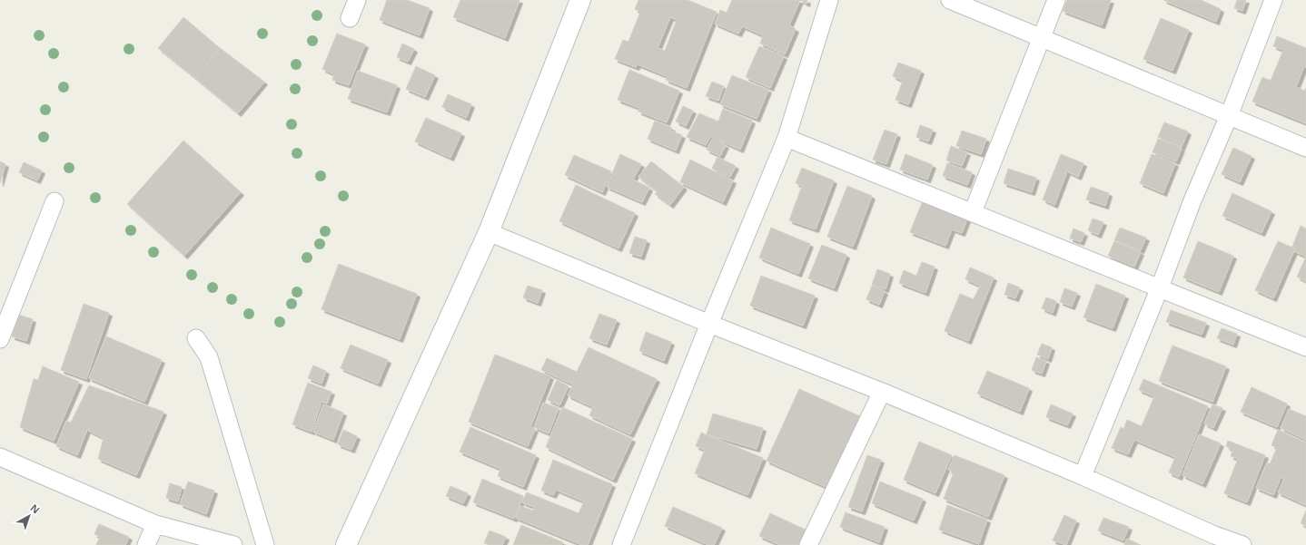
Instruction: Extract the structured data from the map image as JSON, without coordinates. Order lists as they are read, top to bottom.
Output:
{
  "north": "top right"
}
